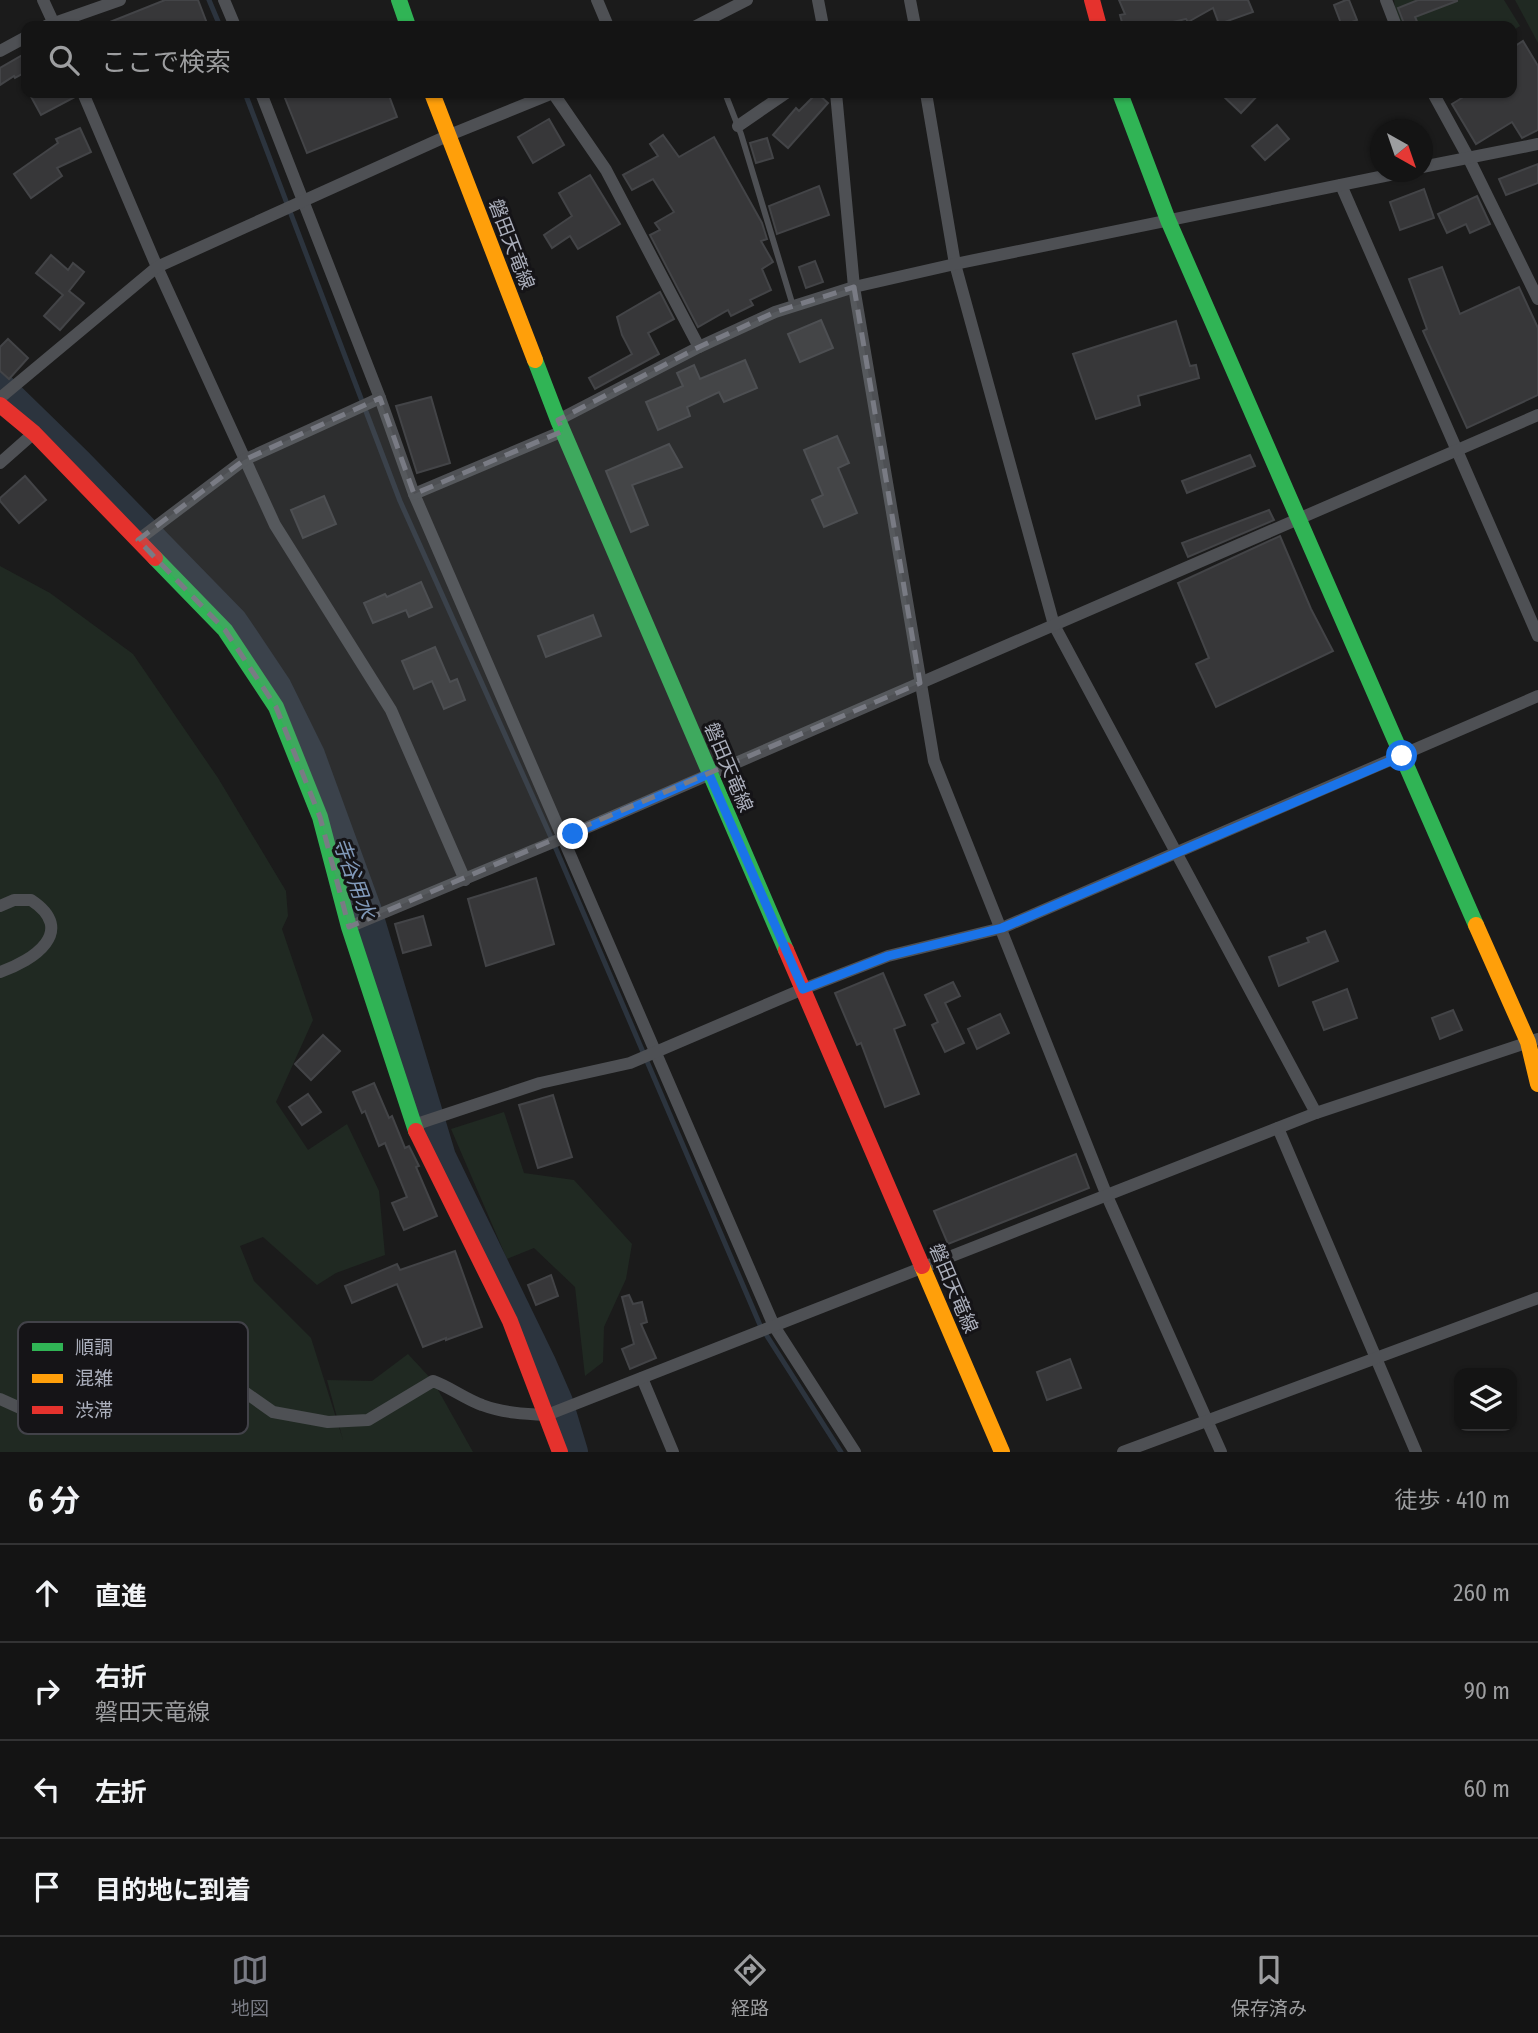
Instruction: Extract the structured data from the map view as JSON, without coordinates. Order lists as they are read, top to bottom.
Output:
{
  "streets": {
    "street": ["磐田天竜線"]
  },
  "water": ["寺谷用水"],
  "legend": ["順調", "混雑", "渋滞"],
  "north": "bottom right",
  "page": {
    "search": "ここで検索",
    "heading": ["6 分", "徒歩 · 410 m"],
    "list": [
      ["直進", "260 m"],
      ["右折", "磐田天竜線", "90 m"],
      ["左折", "60 m"],
      "目的地に到着"
    ],
    "nav": ["地図", "経路", "保存済み"]
  }
}
